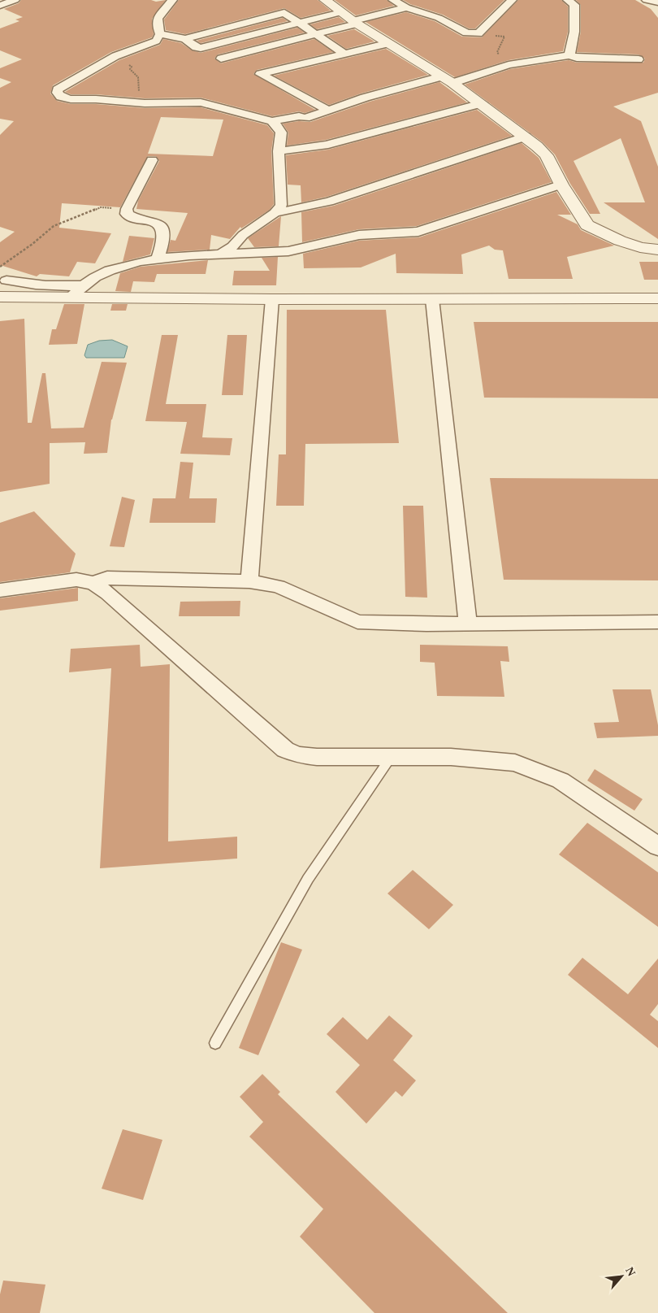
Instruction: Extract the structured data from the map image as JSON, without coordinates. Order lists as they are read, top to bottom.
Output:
{
  "north": "top right"
}
